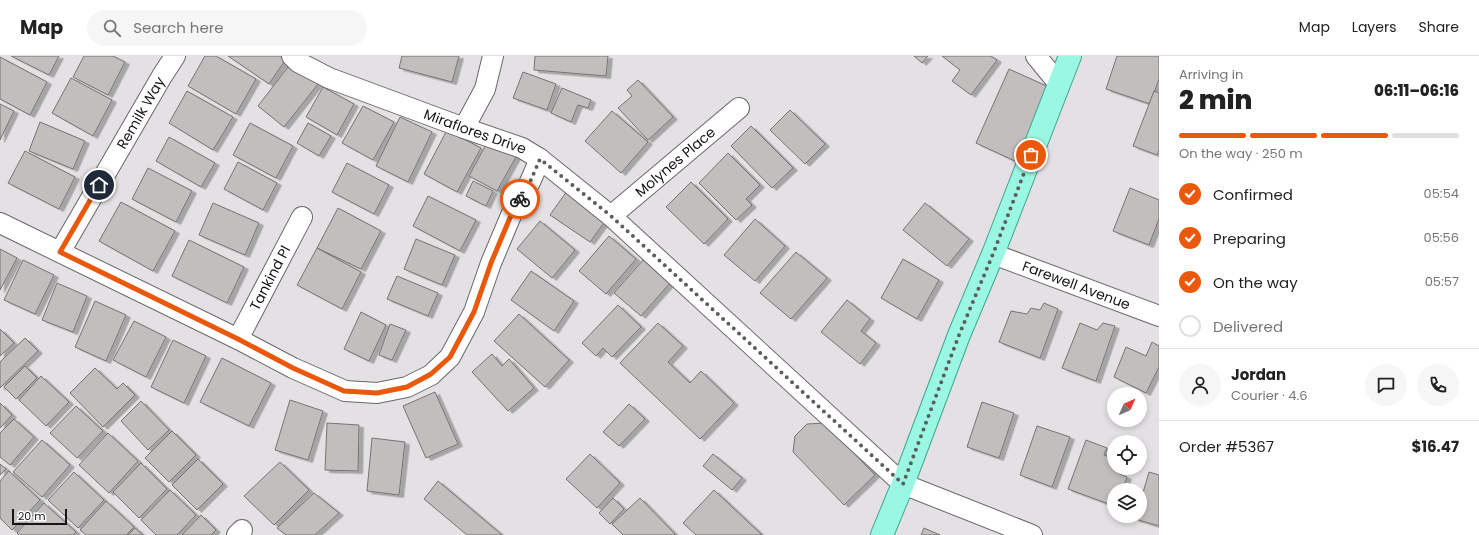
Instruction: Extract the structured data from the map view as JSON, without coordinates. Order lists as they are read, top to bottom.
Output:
{
  "streets": {
    "street": [
      "Remilk Way",
      "Miraflores Drive",
      "Molynes Place",
      "Tankind Pl",
      "Farewell Avenue"
    ]
  },
  "crossings": [
    ["Miraflores Drive", "Molynes Place"]
  ],
  "scale_bar": "20 m",
  "north": "top right",
  "page": {
    "header": "Map",
    "search": "Search here",
    "nav": ["Map", "Layers", "Share"],
    "heading": ["2 min", "Arriving in", "06:11–06:16"],
    "panel": [
      "Jordan",
      "Courier · 4.6",
      "Order #5367",
      "$16.47"
    ],
    "bar": "On the way · 250 m",
    "list": [
      ["Confirmed", "05:54"],
      ["Preparing", "05:56"],
      ["On the way", "05:57"],
      "Delivered"
    ],
    "scale": "20 m"
  }
}
